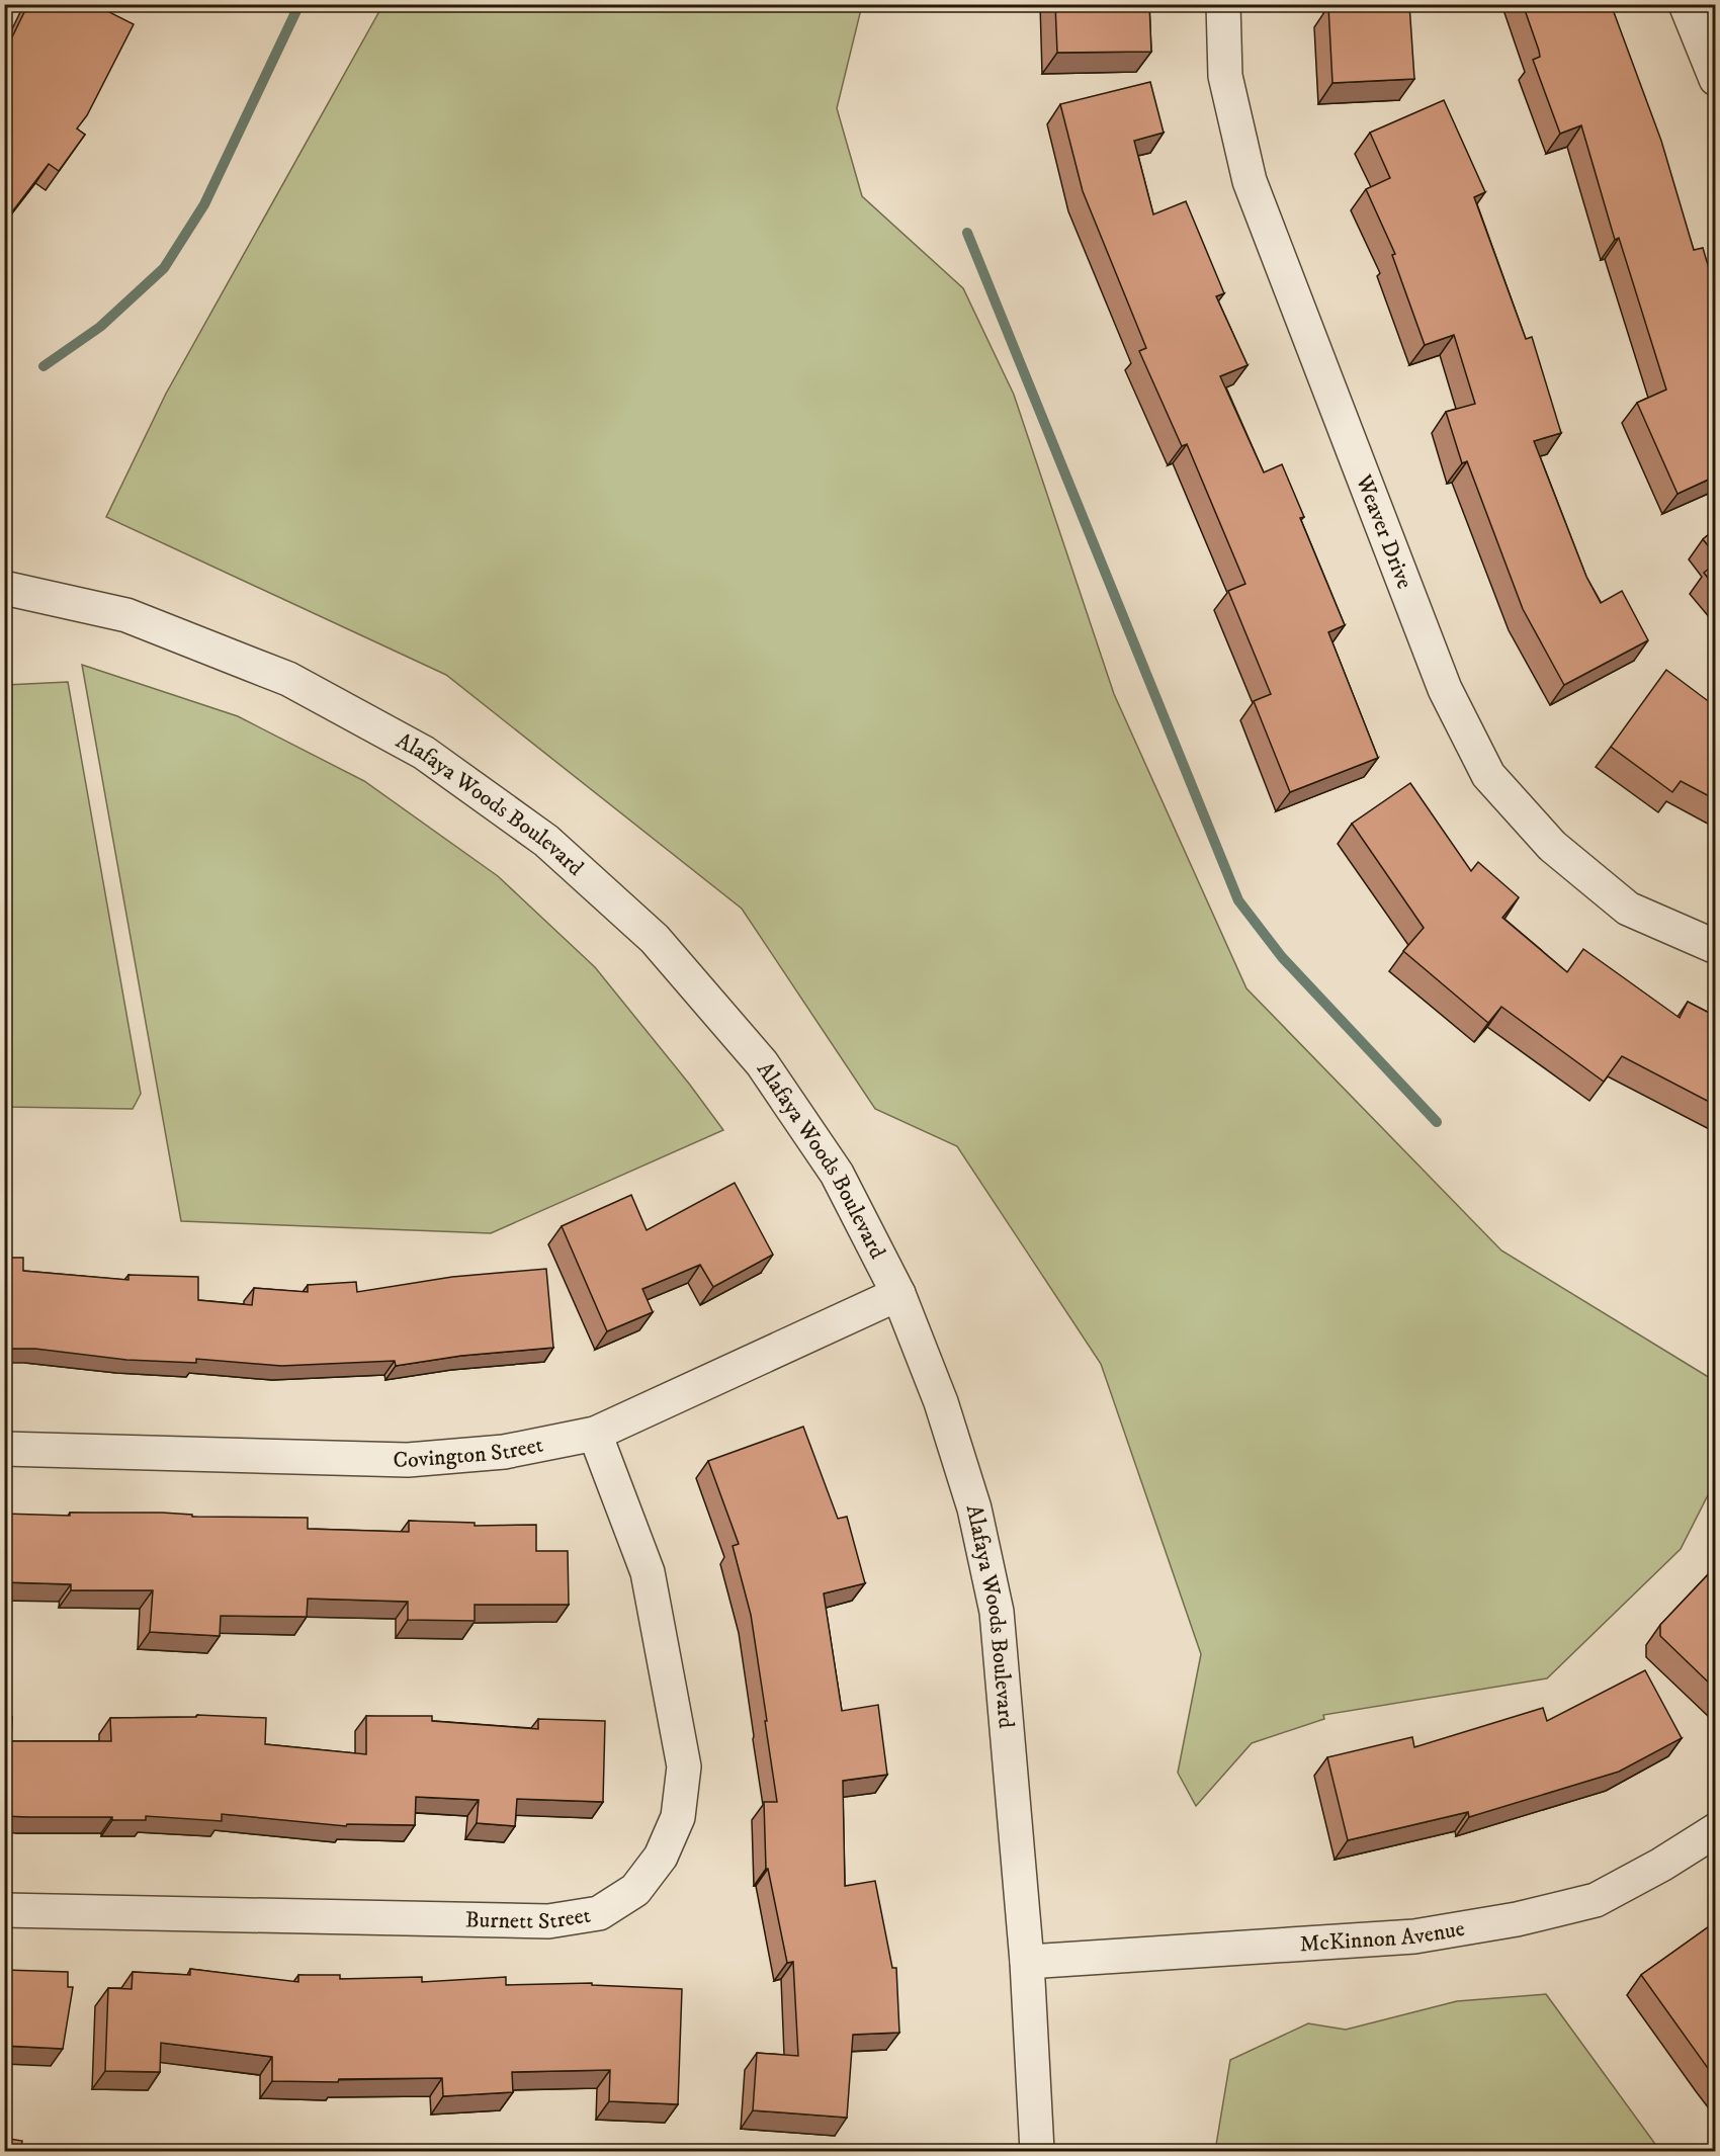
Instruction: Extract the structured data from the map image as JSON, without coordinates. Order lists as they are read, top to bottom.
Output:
{
  "streets": {
    "street": [
      "Weaver Drive",
      "Alafaya Woods Boulevard",
      "Covington Street",
      "Burnett Street",
      "McKinnon Avenue"
    ]
  },
  "crossings": [
    ["Alafaya Woods Boulevard", "Covington Street"],
    ["Alafaya Woods Boulevard", "McKinnon Avenue"],
    ["Covington Street", "Burnett Street"]
  ]
}
